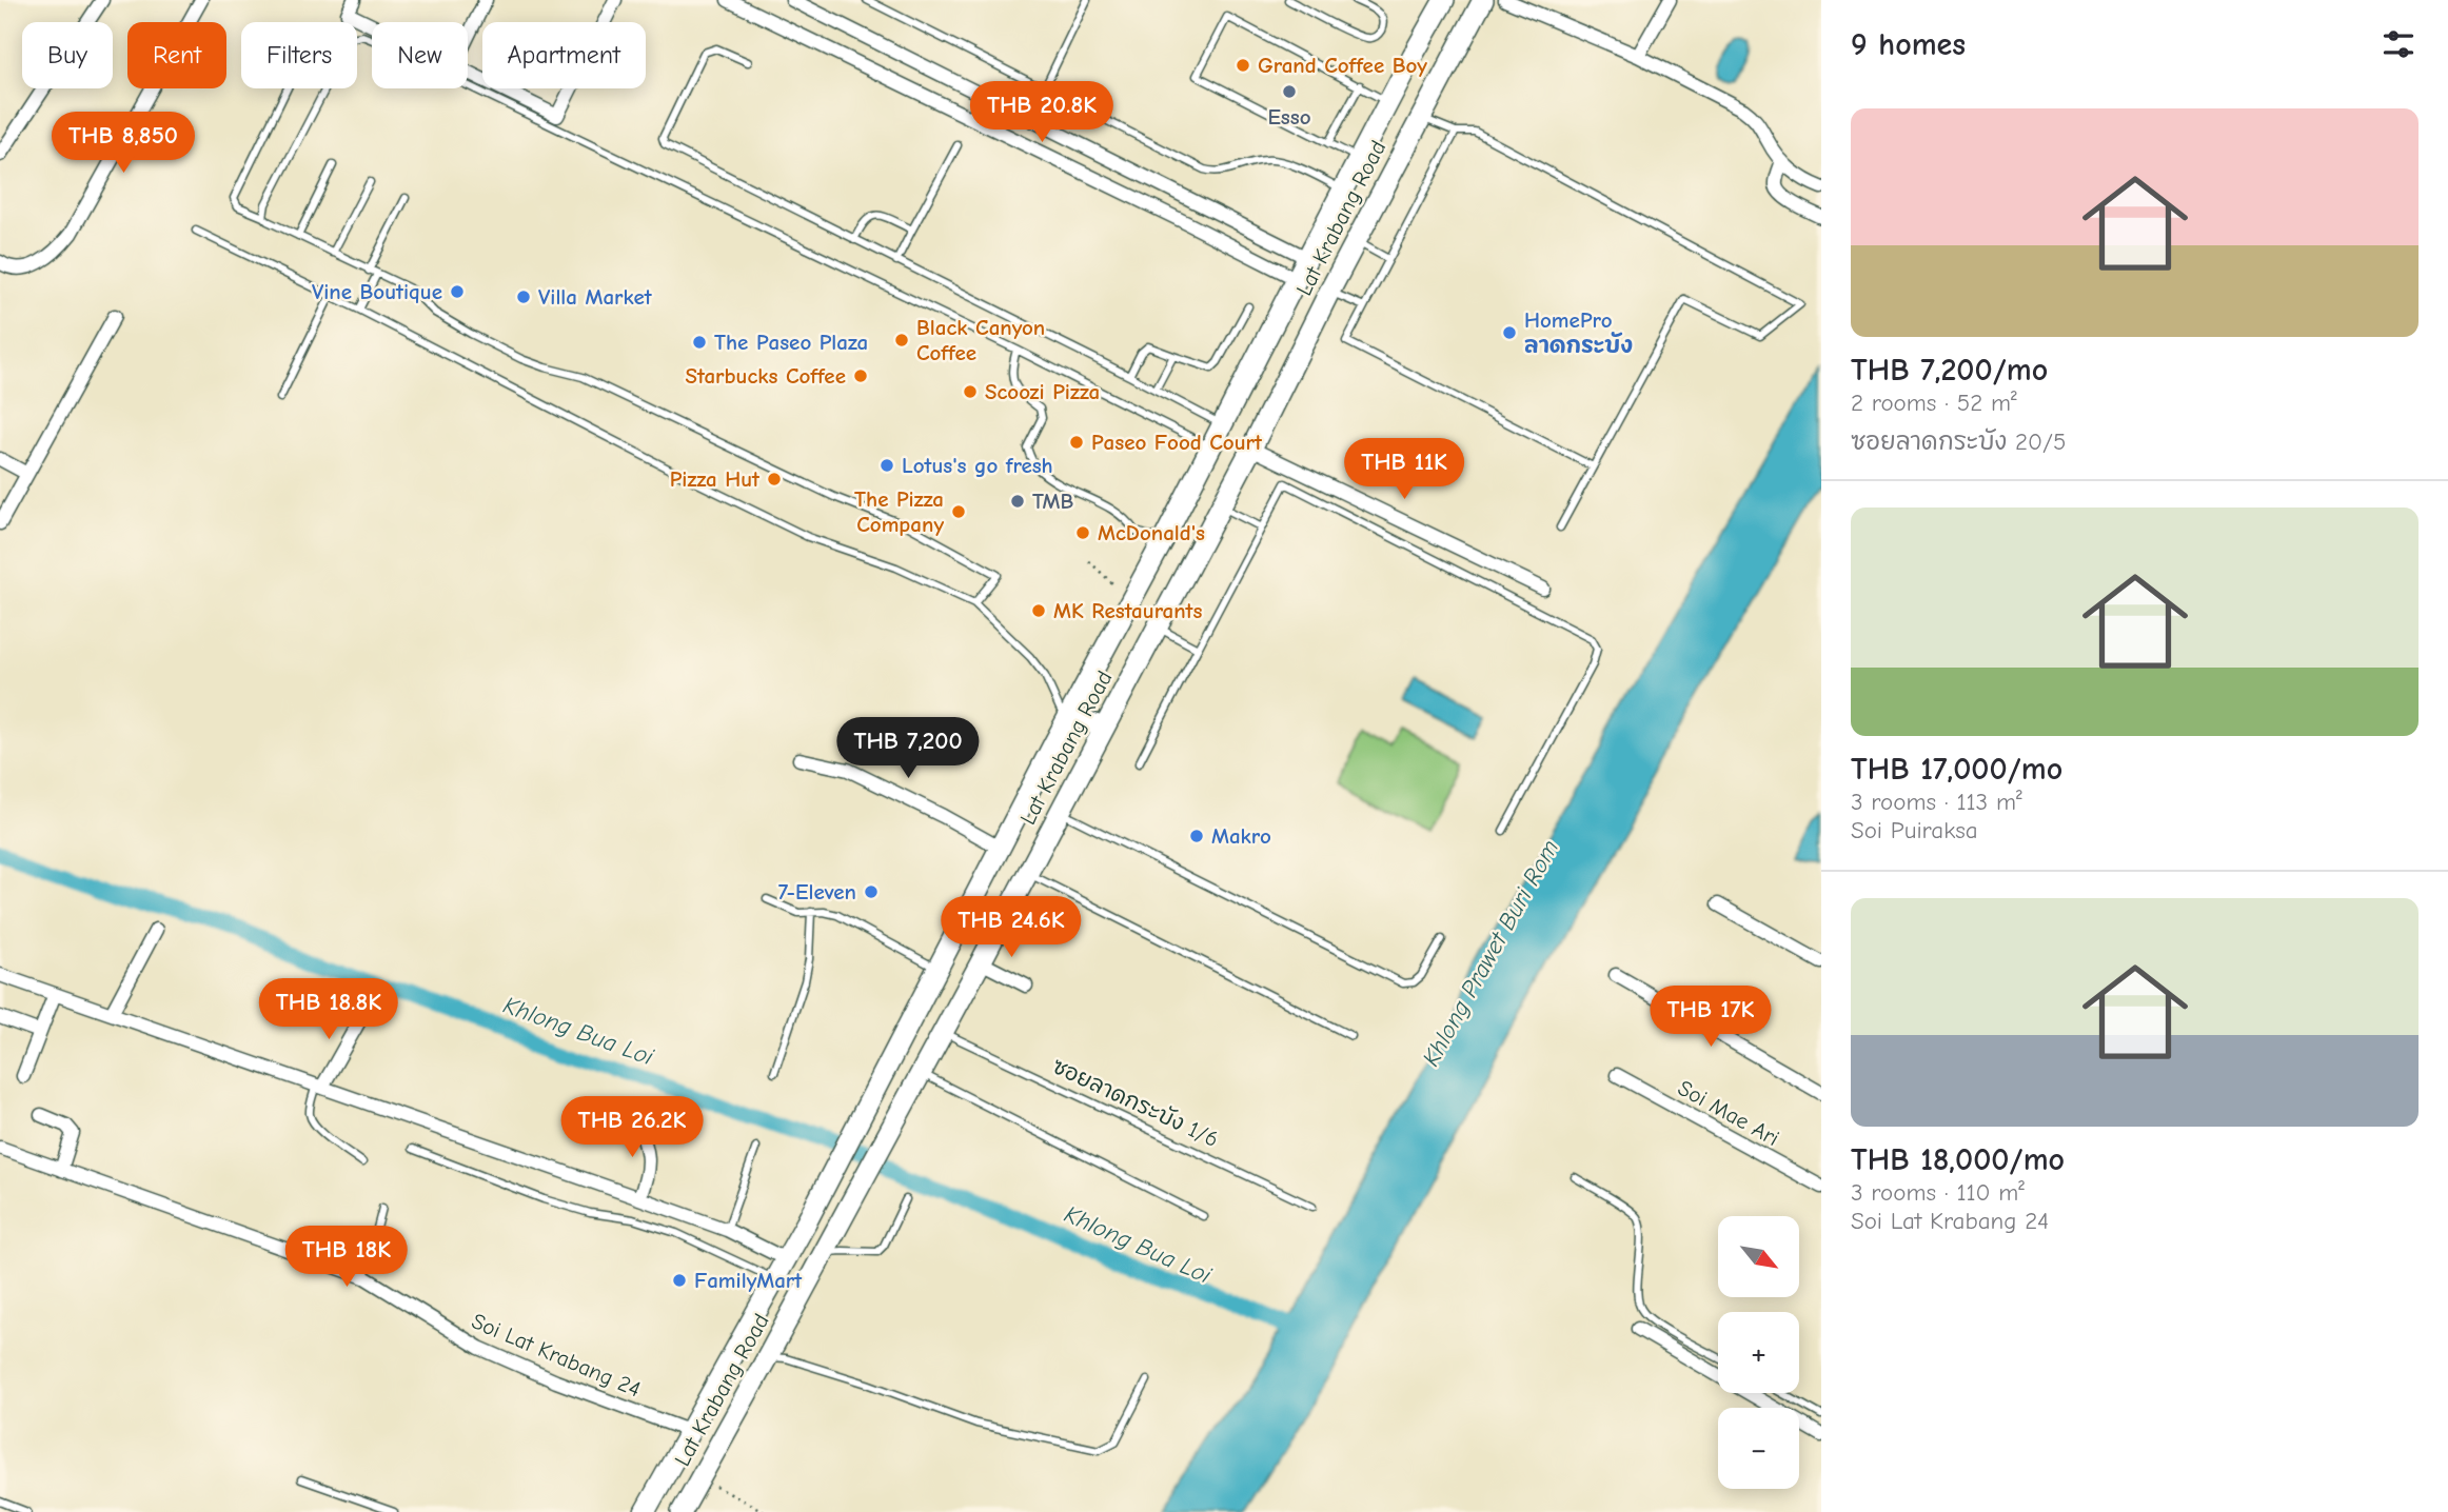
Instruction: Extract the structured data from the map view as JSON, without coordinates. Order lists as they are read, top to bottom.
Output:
{
  "streets": {
    "main road": ["Lat Krabang Road"],
    "street": ["Soi Mae Ari", "Soi Lat Krabang 24"],
    "lane": ["ซอยลาดกระบัง 1/6"]
  },
  "crossings": [
    ["Lat Krabang Road", "ซอยลาดกระบัง 1/6"],
    ["Lat Krabang Road", "Soi Lat Krabang 24"]
  ],
  "water": ["Khlong Prawet Buri Rom", "Khlong Bua Loi"],
  "places": [
    "Grand Coffee Boy",
    "Esso",
    "Vine Boutique",
    "Villa Market",
    "HomePro ลาดกระบัง",
    "Black Canyon Coffee",
    "The Paseo Plaza",
    "Starbucks Coffee",
    "Scoozi Pizza",
    "Paseo Food Court",
    "Lotus's go fresh",
    "Pizza Hut",
    "TMB",
    "The Pizza Company",
    "McDonald's",
    "MK Restaurants",
    "Makro",
    "7-Eleven",
    "FamilyMart"
  ],
  "north": "bottom right",
  "page": {
    "heading": "9 homes",
    "chip": [
      "Buy",
      "Rent",
      "Filters",
      "New",
      "Apartment"
    ],
    "price": [
      "THB 20.8K",
      "THB 8,850",
      "THB 11K",
      "THB 7,200",
      "THB 24.6K",
      "THB 18.8K",
      "THB 17K",
      "THB 26.2K",
      "THB 18K"
    ],
    "list": [
      {
        "name": "THB 7,200/mo",
        "note": "2 rooms · 52 m² · ซอยลาดกระบัง 20/5"
      },
      {
        "name": "THB 17,000/mo",
        "note": "3 rooms · 113 m² · Soi Puiraksa"
      },
      {
        "name": "THB 18,000/mo",
        "note": "3 rooms · 110 m² · Soi Lat Krabang 24"
      }
    ],
    "map_buttons": ["+", "−"]
  }
}
